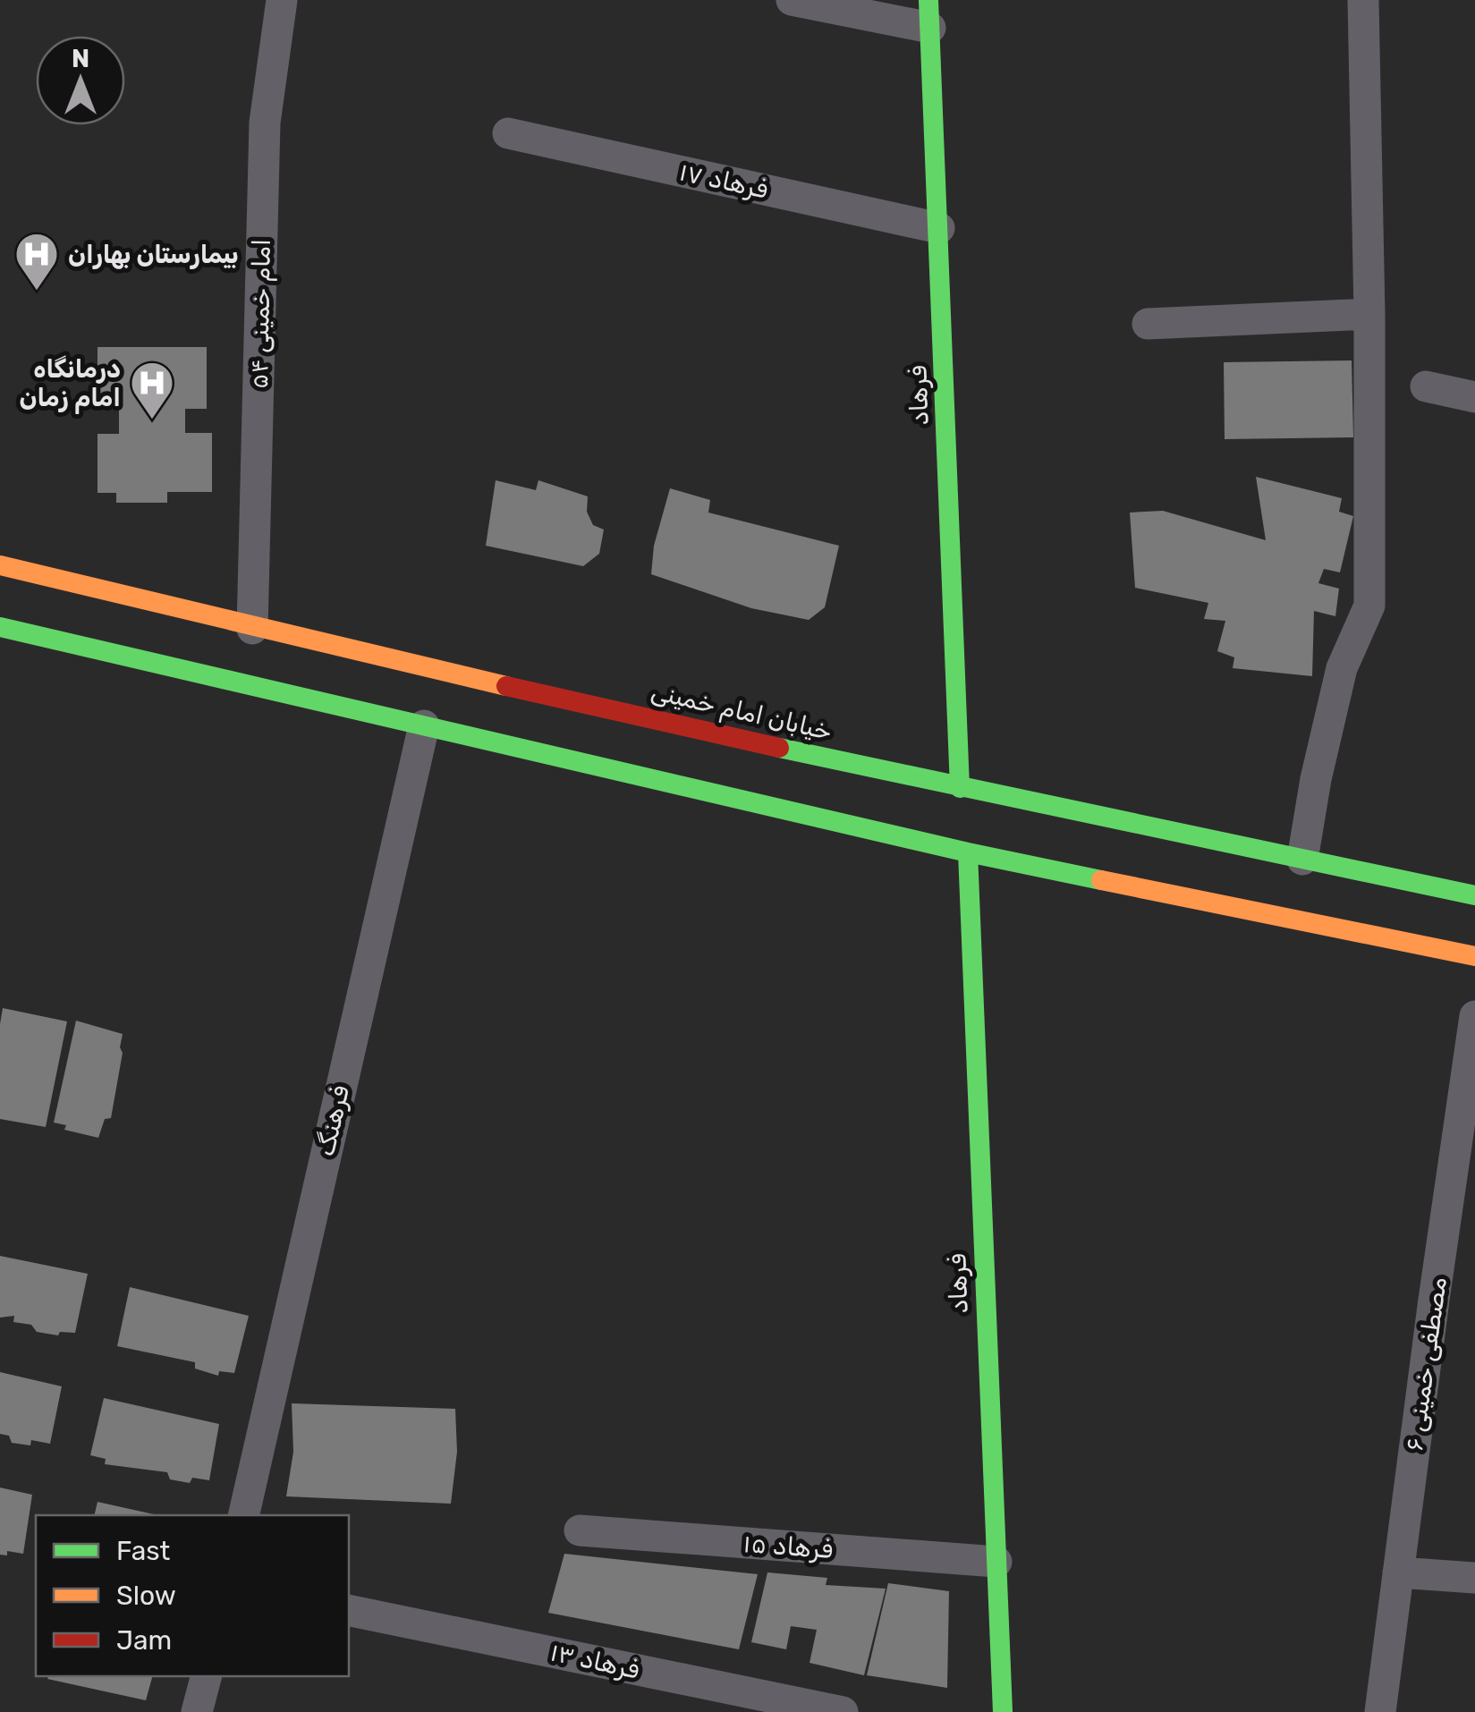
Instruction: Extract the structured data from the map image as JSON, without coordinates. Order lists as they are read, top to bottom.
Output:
{
  "streets": {
    "main road": ["فرهاد", "خیابان امام خمینی"],
    "street": [
      "فرهاد ۱۷",
      "امام خمینی ۵۴",
      "فرهنگ",
      "مصطفی خمینی ۶",
      "فرهاد ۱۵",
      "فرهاد ۱۳"
    ]
  },
  "crossings": [
    ["فرهاد ۱۷", "فرهاد"],
    ["امام خمینی ۵۴", "خیابان امام خمینی"],
    ["فرهاد", "خیابان امام خمینی"],
    ["فرهاد", "فرهاد ۱۵"]
  ],
  "places": {
    "hospital": ["بیمارستان بهاران", "درمانگاه امام زمان"]
  },
  "legend": ["Fast", "Slow", "Jam"],
  "north": "top"
}
